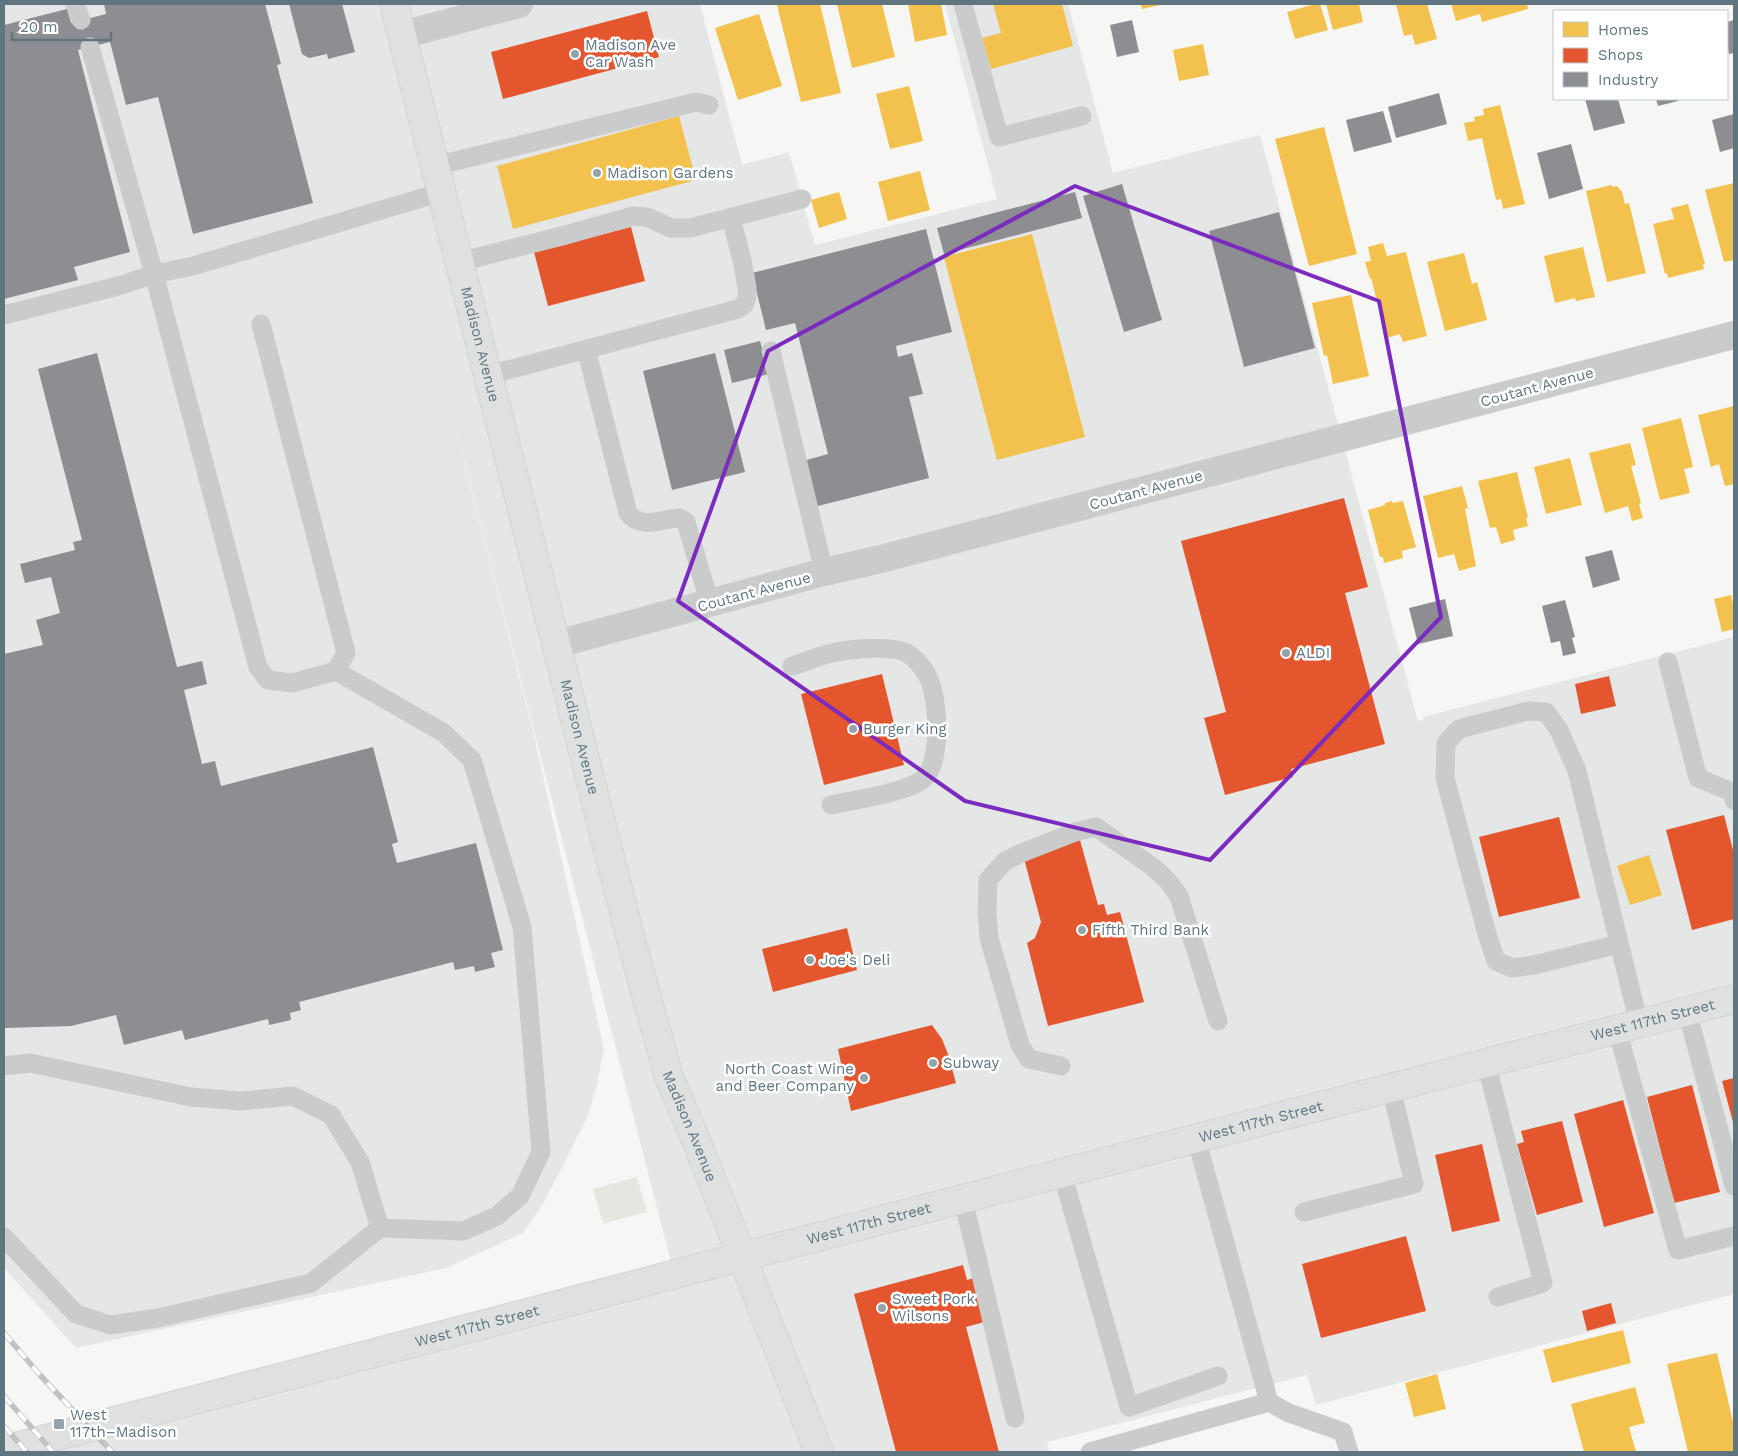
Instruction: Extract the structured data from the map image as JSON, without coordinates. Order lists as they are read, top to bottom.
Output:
{
  "streets": {
    "main road": ["Madison Avenue", "West 117th Street"],
    "street": ["Coutant Avenue"]
  },
  "crossings": [
    ["Madison Avenue", "Coutant Avenue"],
    ["Madison Avenue", "West 117th Street"]
  ],
  "places": {
    "other": [
      "Madison Ave Car Wash",
      "Madison Gardens",
      "ALDI",
      "Burger King",
      "Fifth Third Bank",
      "Joe's Deli",
      "Subway",
      "North Coast Wine and Beer Company",
      "Sweet Pork Wilsons"
    ],
    "transit": ["West 117th–Madison"]
  },
  "legend": ["Homes", "Shops", "Industry"],
  "scale_bar": "20 m"
}
